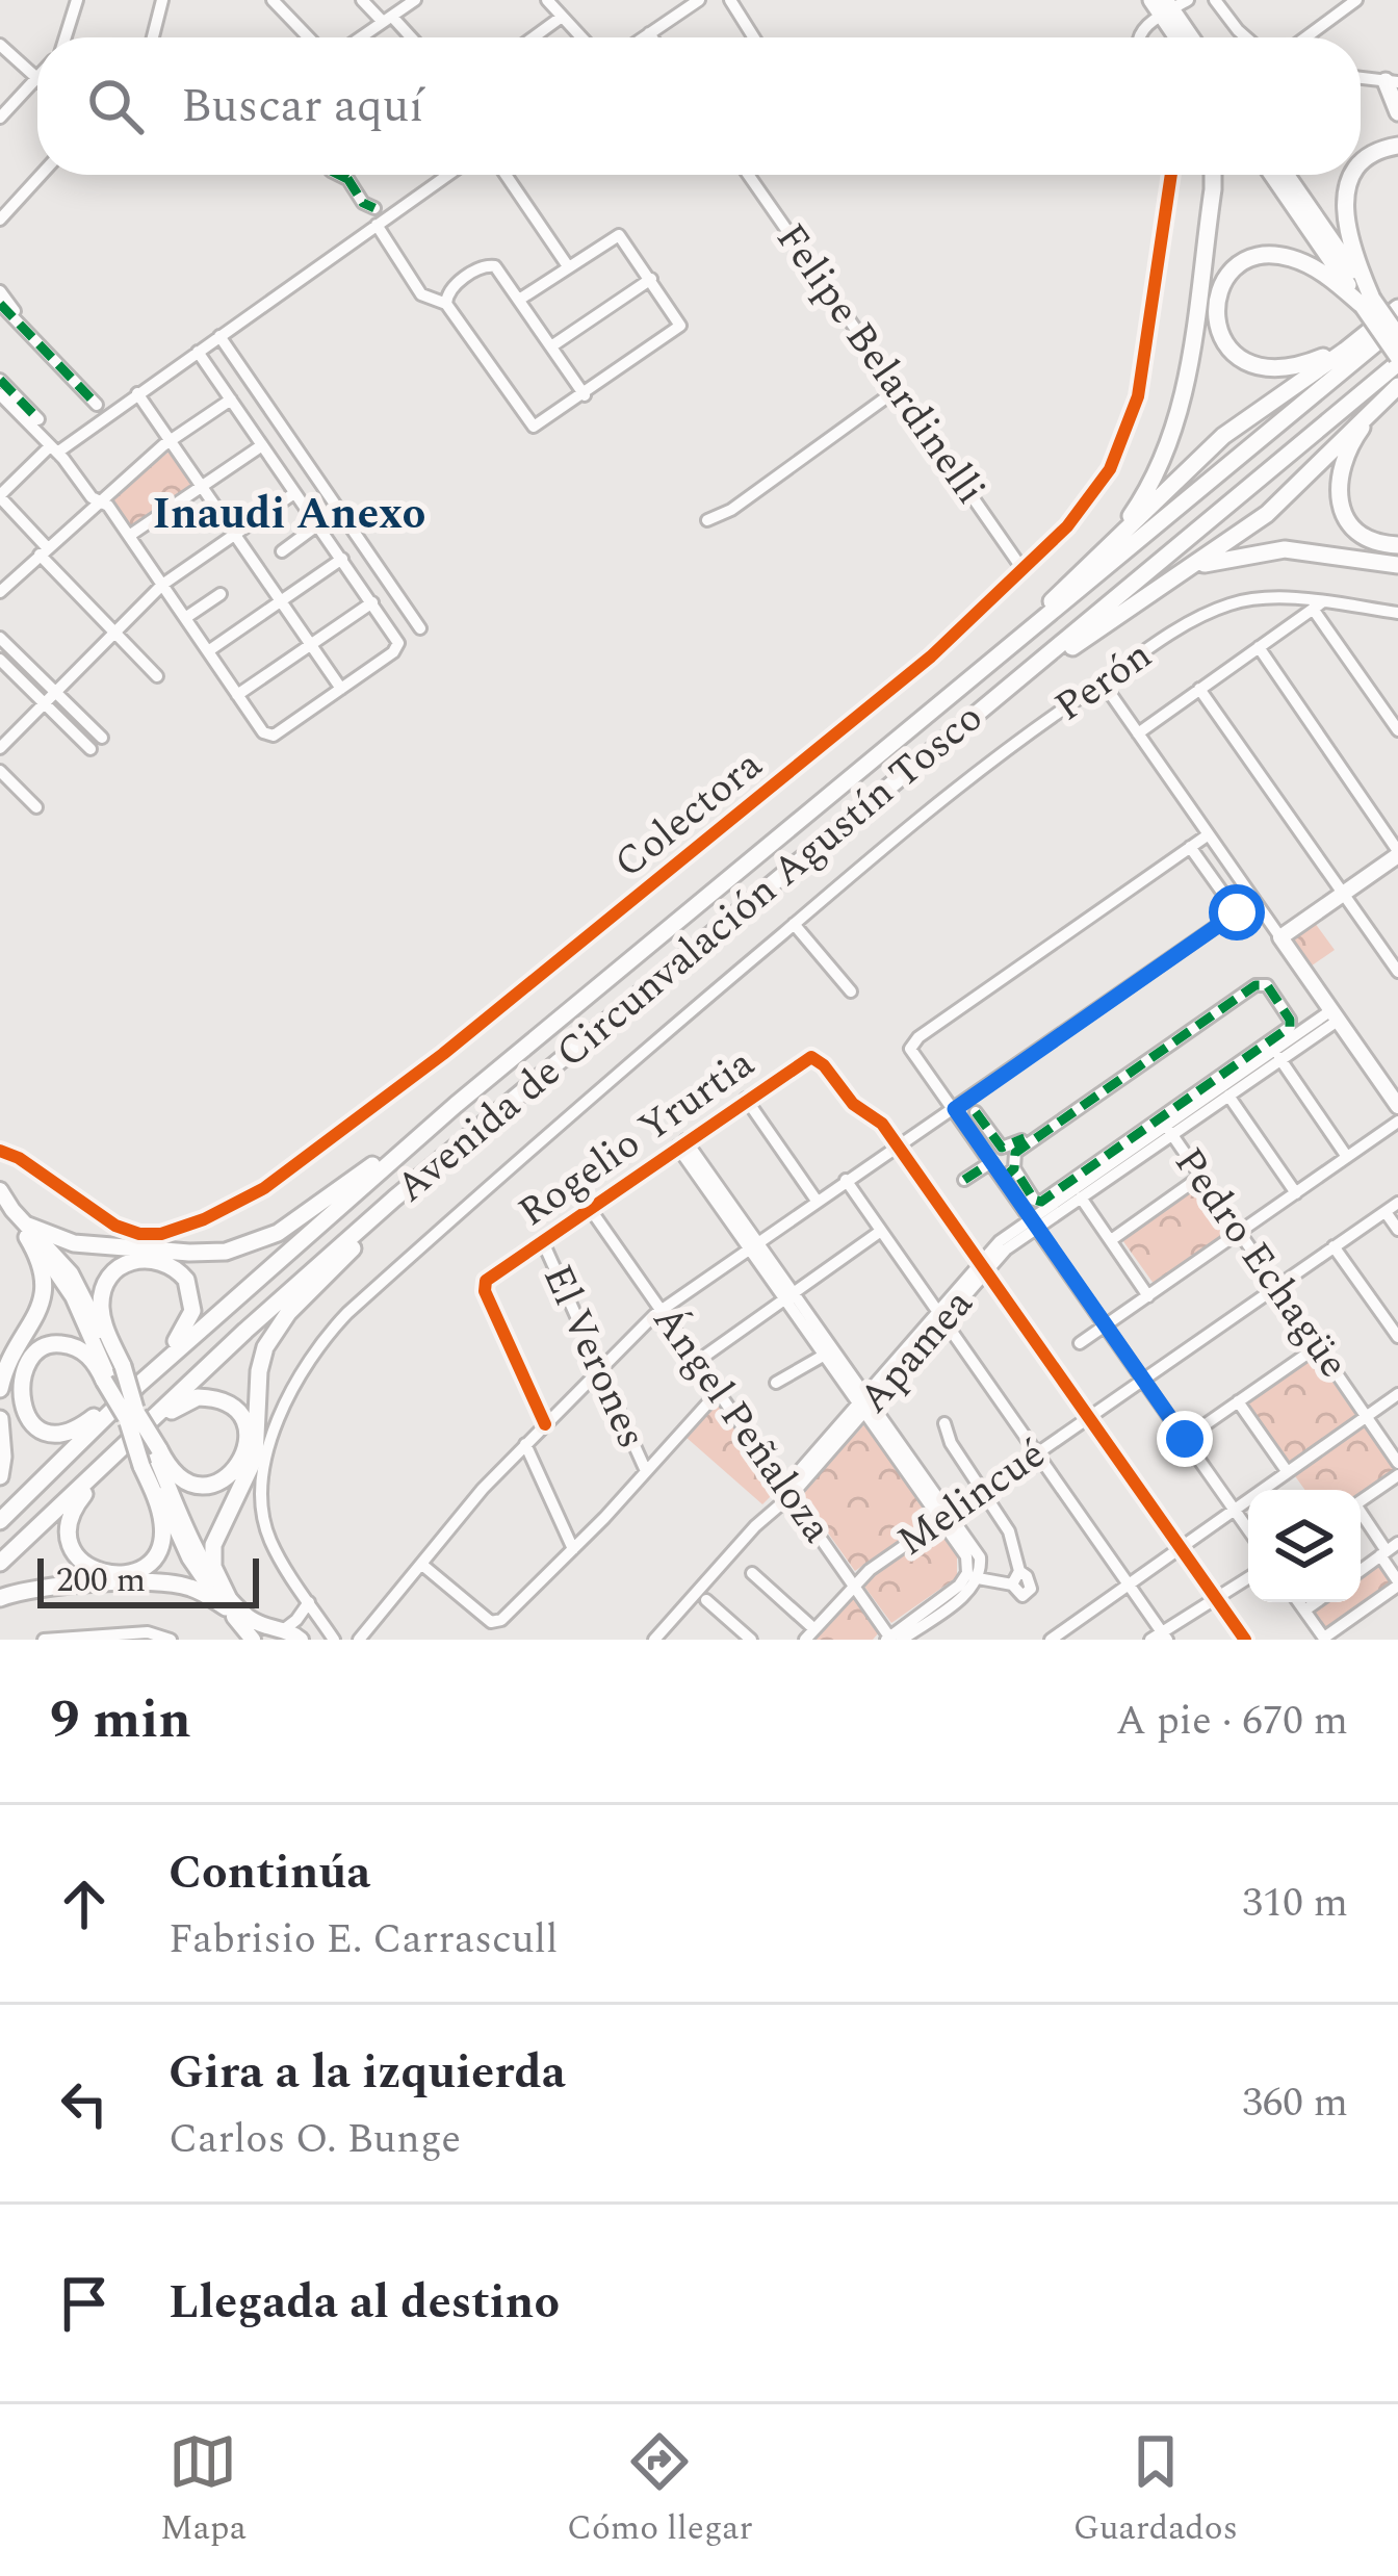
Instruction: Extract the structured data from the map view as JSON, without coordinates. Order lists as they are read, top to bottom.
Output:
{
  "streets": {
    "highway": ["Avenida de Circunvalación Agustín Tosco"],
    "street": [
      "Felipe Belardinelli",
      "Perón",
      "Colectora",
      "Rogelio Yrurtia",
      "Pedro Echagüe",
      "Apamea",
      "El Verones",
      "Ángel Peñaloza",
      "Melincué"
    ]
  },
  "crossings": [
    ["Felipe Belardinelli", "Colectora"],
    ["Rogelio Yrurtia", "El Verones"],
    ["Rogelio Yrurtia", "Ángel Peñaloza"],
    ["Pedro Echagüe", "Apamea"],
    ["Pedro Echagüe", "Melincué"],
    ["Apamea", "Ángel Peñaloza"],
    ["Ángel Peñaloza", "Melincué"]
  ],
  "districts": ["Inaudi Anexo"],
  "scale_bar": "200 m",
  "page": {
    "search": "Buscar aquí",
    "scale": "200 m",
    "heading": ["9 min", "A pie · 670 m"],
    "list": [
      ["Continúa", "Fabrisio E. Carrascull", "310 m"],
      ["Gira a la izquierda", "Carlos O. Bunge", "360 m"],
      "Llegada al destino"
    ],
    "nav": ["Mapa", "Cómo llegar", "Guardados"]
  }
}
